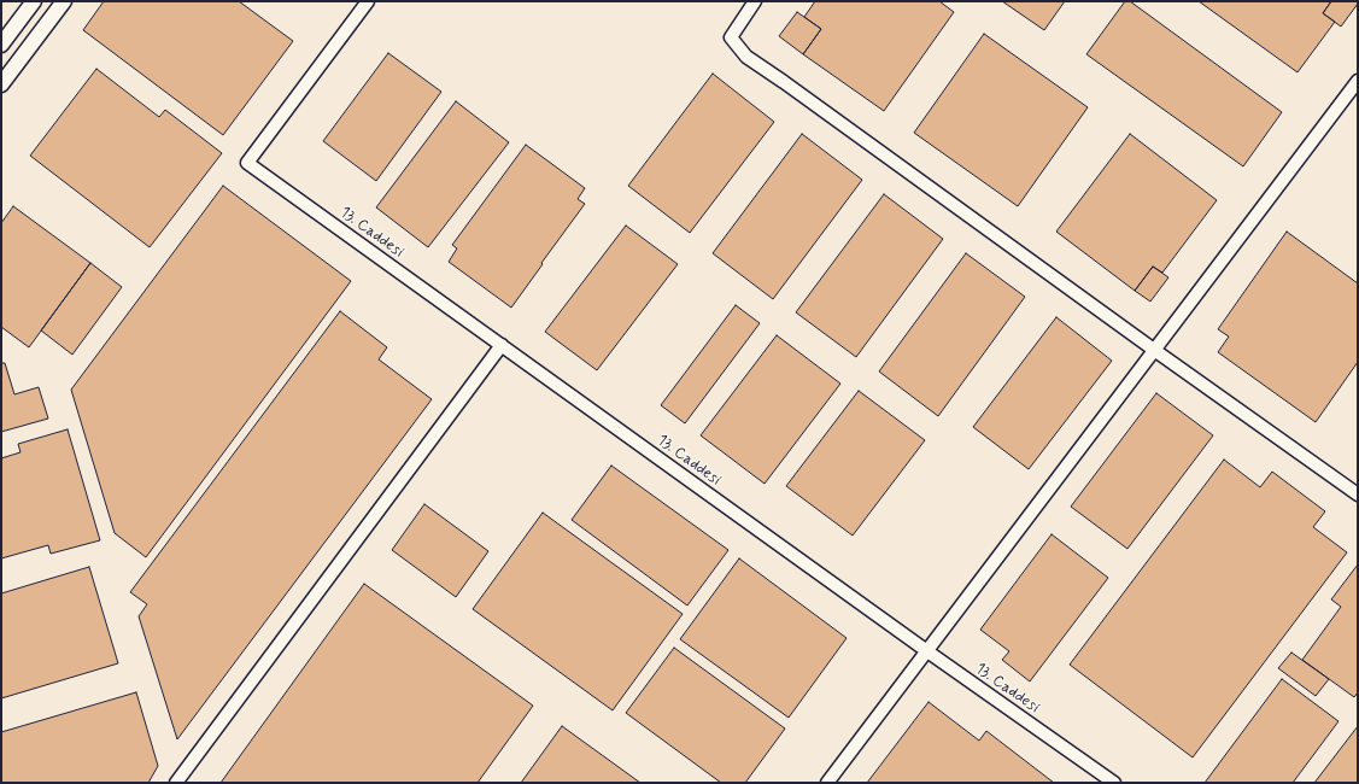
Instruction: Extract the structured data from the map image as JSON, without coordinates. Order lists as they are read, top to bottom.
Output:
{
  "streets": {
    "street": ["13. Caddesi"]
  }
}
